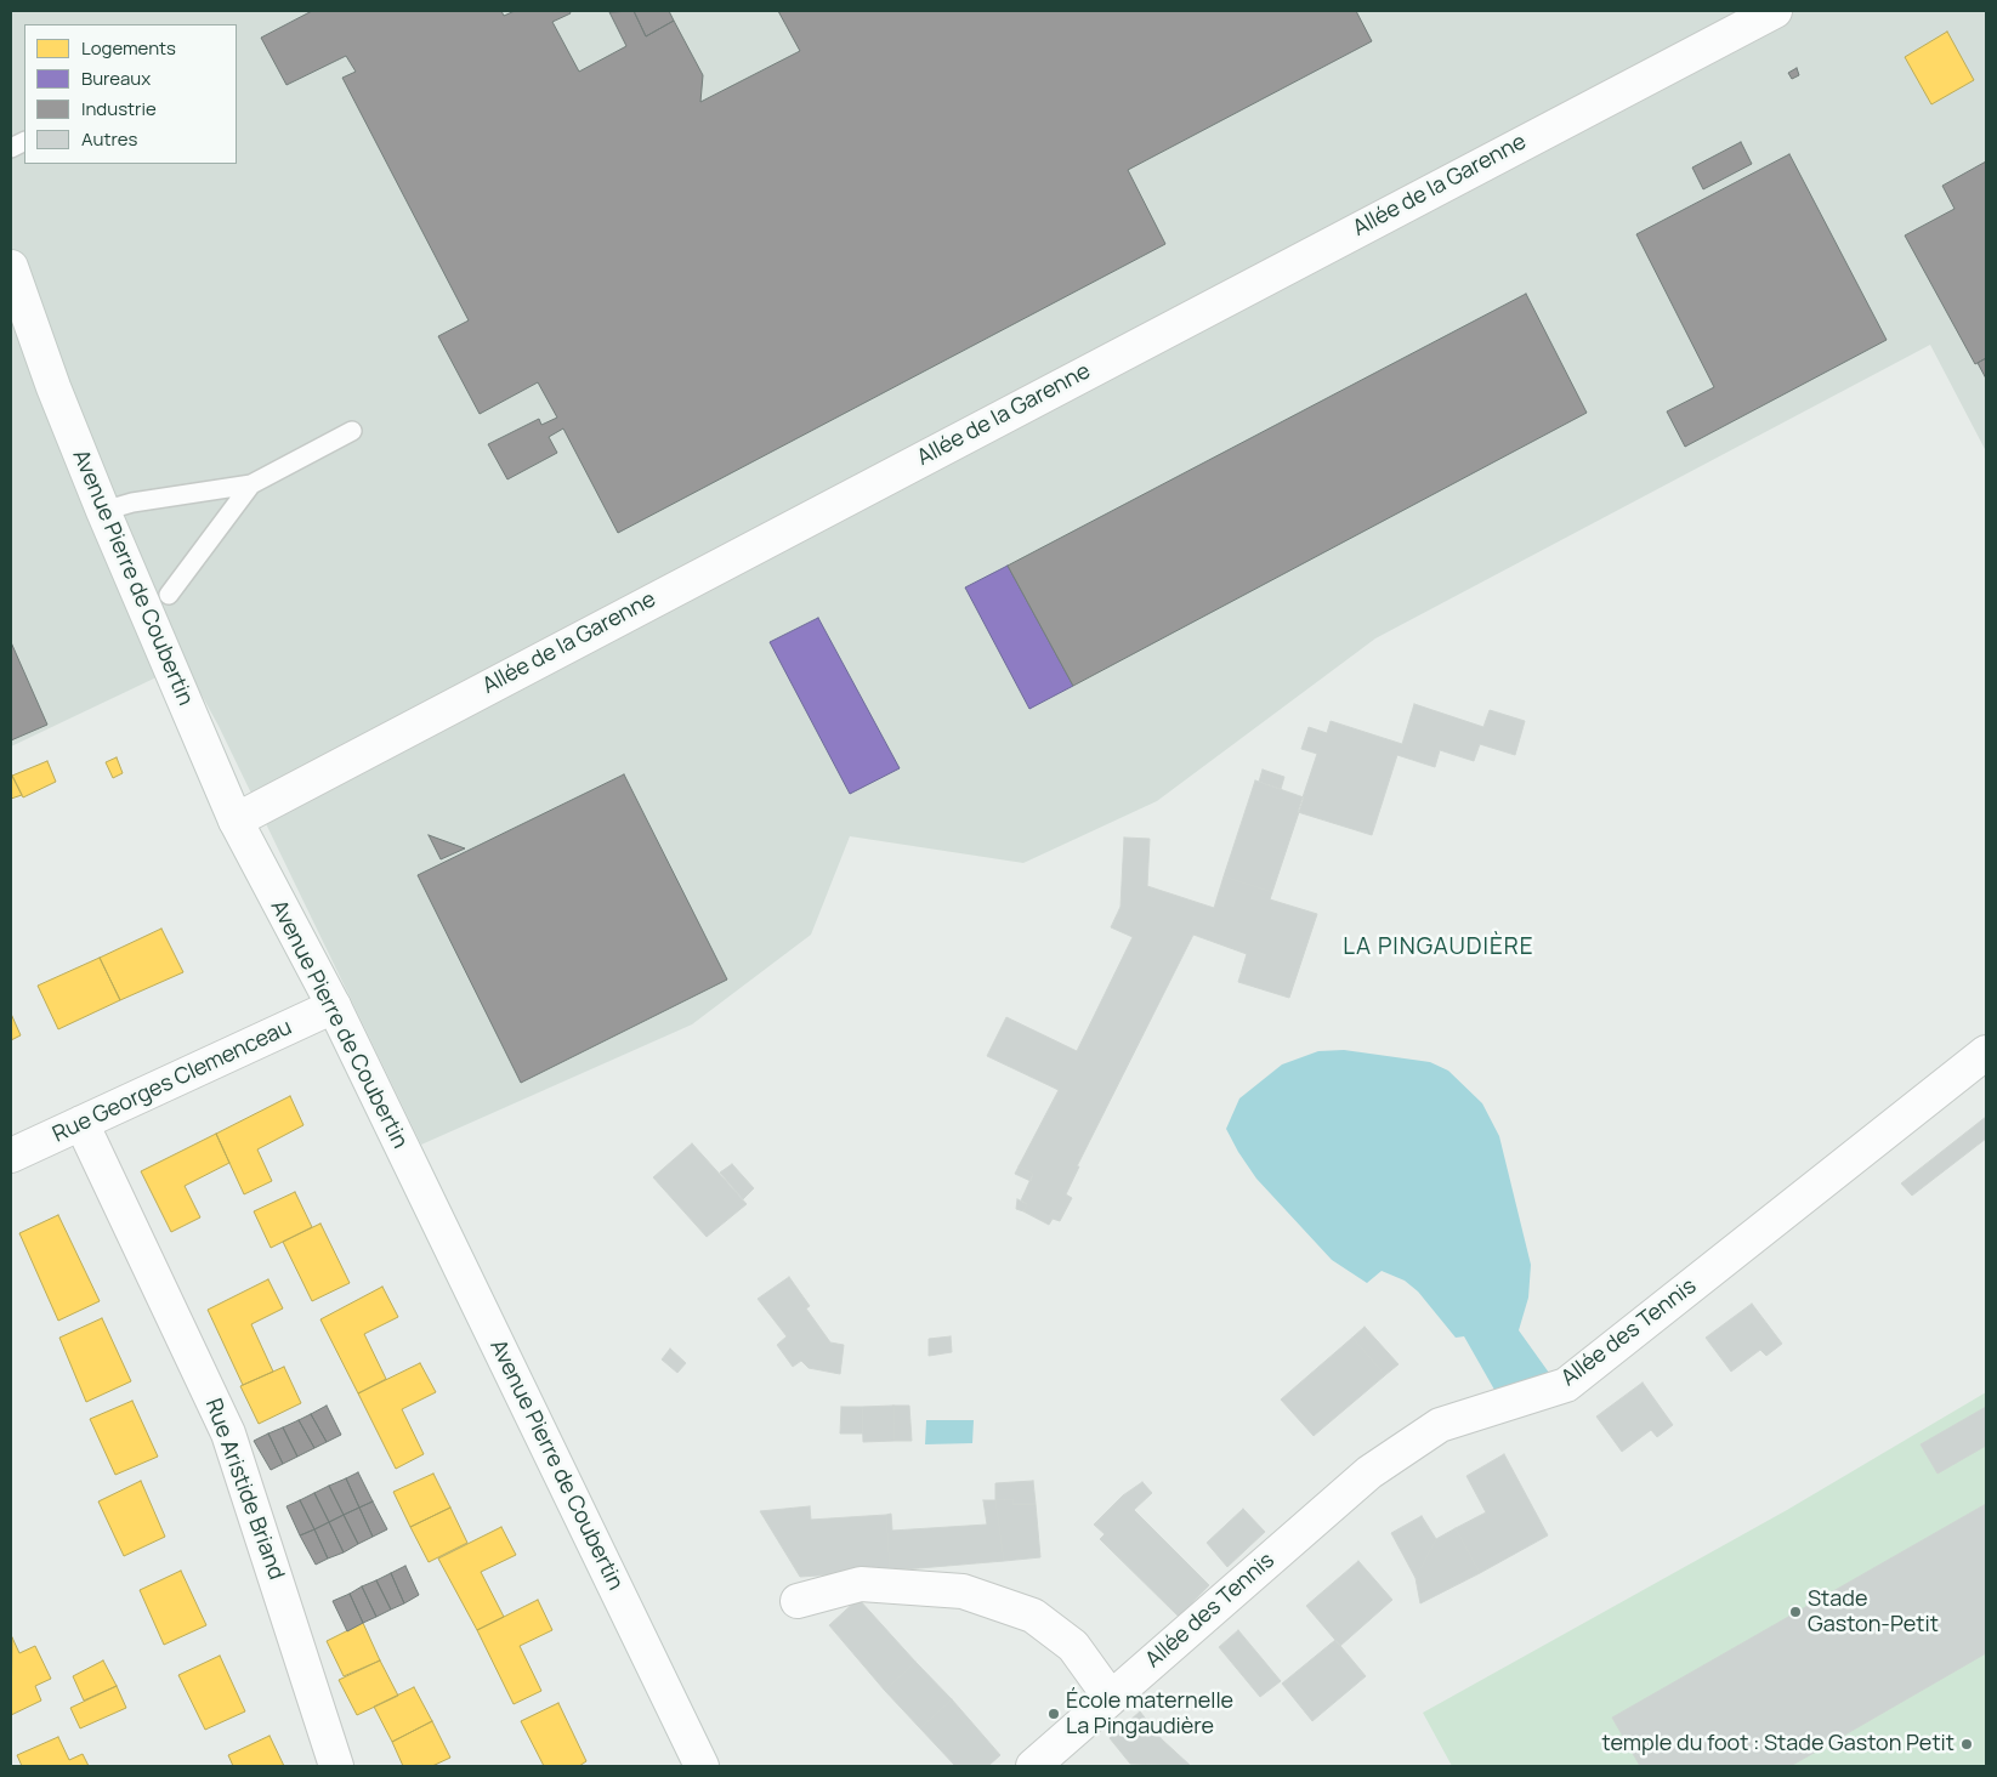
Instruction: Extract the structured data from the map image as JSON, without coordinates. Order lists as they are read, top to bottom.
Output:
{
  "streets": {
    "street": [
      "Allée de la Garenne",
      "Avenue Pierre de Coubertin",
      "Rue Georges Clemenceau",
      "Allée des Tennis",
      "Rue Aristide Briand"
    ]
  },
  "crossings": [
    ["Allée de la Garenne", "Avenue Pierre de Coubertin"],
    ["Avenue Pierre de Coubertin", "Rue Georges Clemenceau"],
    ["Rue Georges Clemenceau", "Rue Aristide Briand"]
  ],
  "districts": ["LA PINGAUDIÈRE"],
  "places": ["Stade Gaston-Petit", "École maternelle La Pingaudière", "temple du foot : Stade Gaston Petit"],
  "legend": [
    "Logements",
    "Bureaux",
    "Industrie",
    "Autres"
  ]
}
